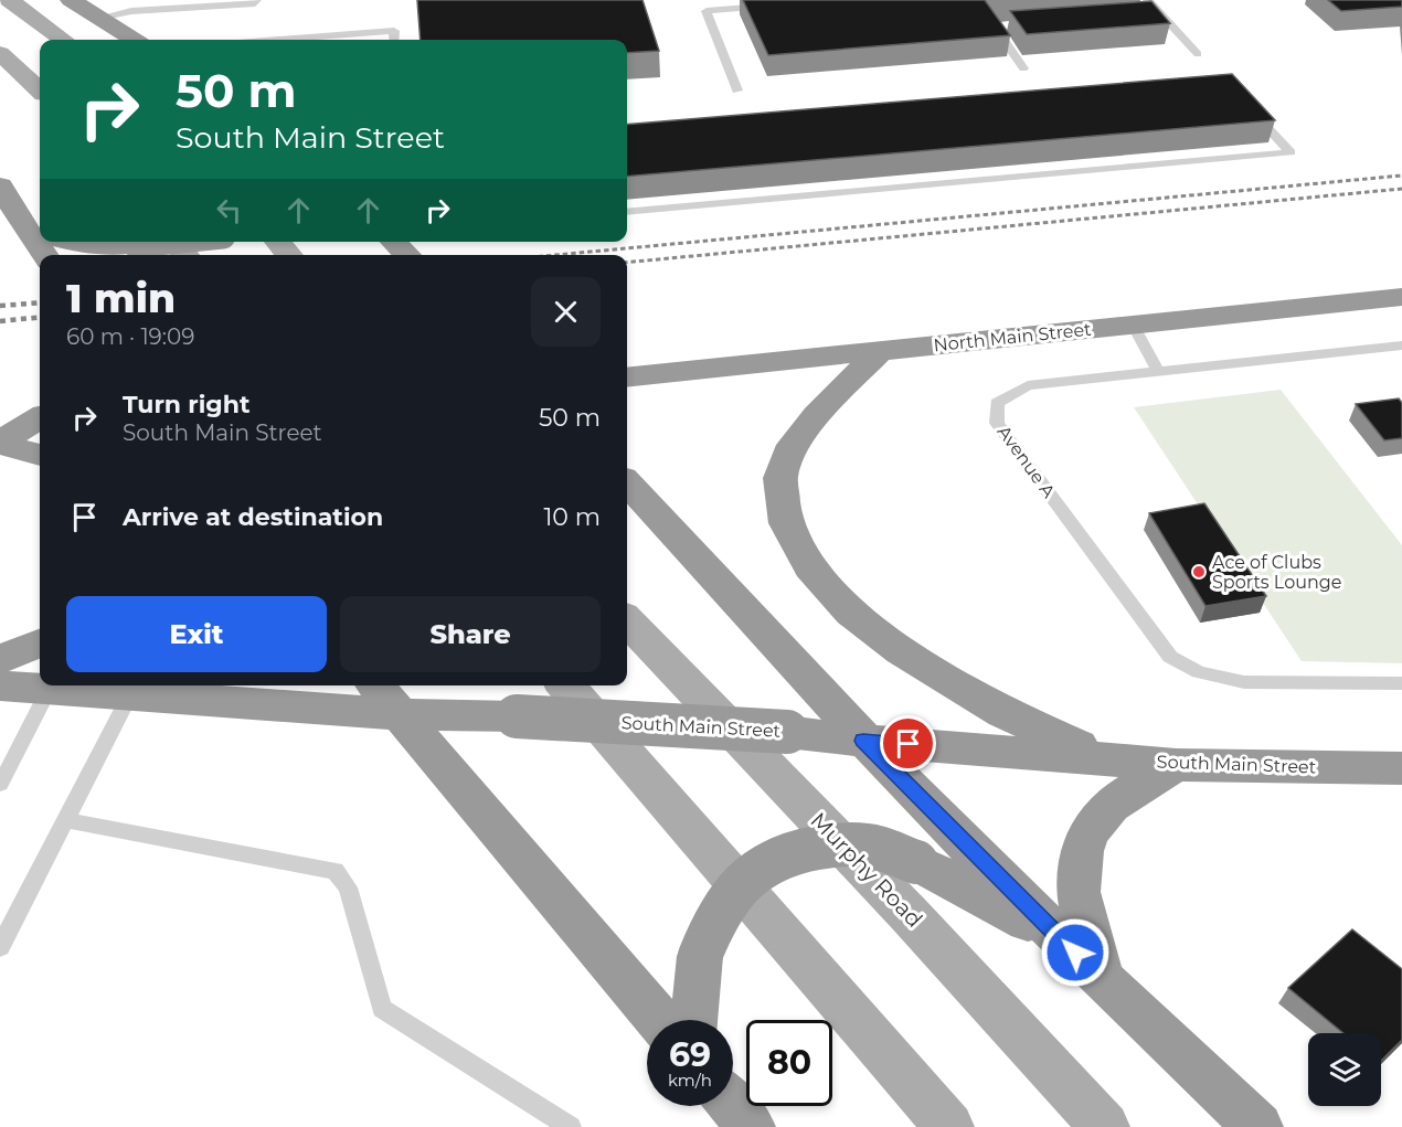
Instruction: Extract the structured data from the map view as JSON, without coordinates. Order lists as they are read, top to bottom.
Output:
{
  "streets": {
    "highway": ["North Main Street", "South Main Street"],
    "main road": ["Murphy Road"],
    "lane": ["Avenue A"]
  },
  "places": ["Ace of Clubs Sports Lounge"],
  "page": {
    "turn": ["50 m", "South Main Street"],
    "heading": ["1 min", "60 m · 19:09"],
    "list": [
      {
        "name": "Turn right",
        "note": "South Main Street",
        "value": "50 m"
      },
      {
        "name": "Arrive at destination",
        "value": "10 m"
      }
    ],
    "buttons": ["Exit", "Share"],
    "speed": "69 km/h",
    "limit": "80"
  }
}
